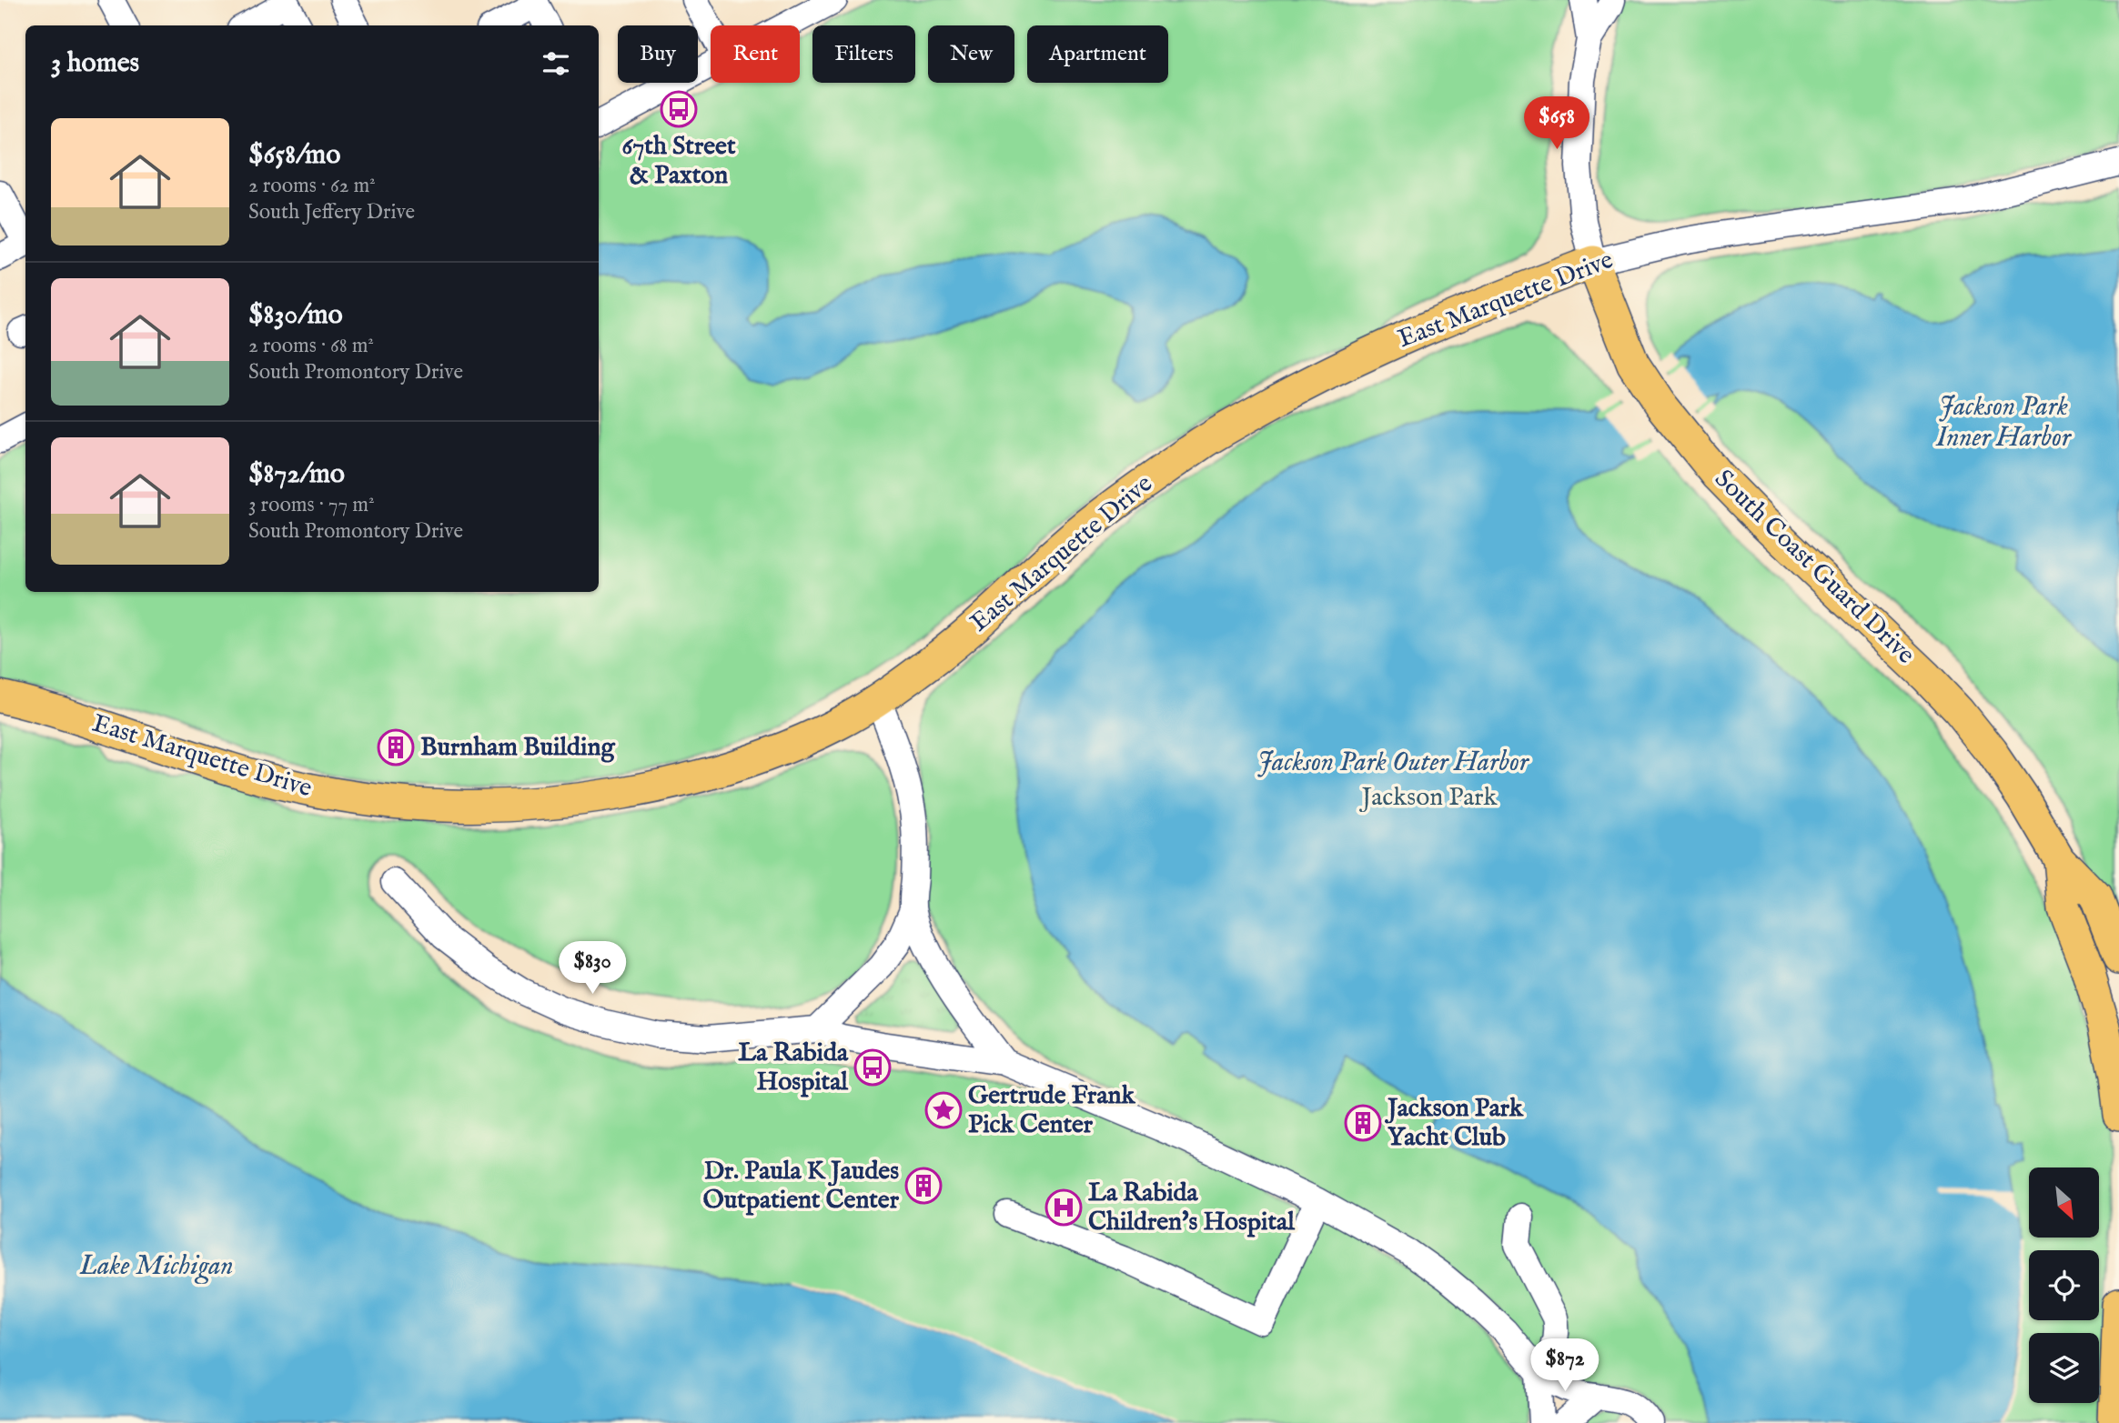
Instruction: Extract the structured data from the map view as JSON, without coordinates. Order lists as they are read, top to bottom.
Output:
{
  "streets": {
    "main road": ["East Marquette Drive", "South Coast Guard Drive"]
  },
  "crossings": [
    ["East Marquette Drive", "South Coast Guard Drive"]
  ],
  "water": ["Jackson Park Inner Harbor", "Jackson Park Outer Harbor", "Lake Michigan"],
  "parks": ["Jackson Park"],
  "places": {
    "bus stop": ["67th Street & Paxton", "La Rabida Hospital"],
    "building": ["Burnham Building", "Jackson Park Yacht Club", "Dr. Paula K Jaudes Outpatient Center"],
    "place": ["Gertrude Frank Pick Center"],
    "hospital": ["La Rabida Children's Hospital"]
  },
  "north": "bottom right",
  "page": {
    "chip": [
      "Buy",
      "Rent",
      "Filters",
      "New",
      "Apartment"
    ],
    "heading": "3 homes",
    "price": ["$658", "$830", "$872"],
    "list": [
      {
        "name": "$658/mo",
        "note": "2 rooms · 62 m² · South Jeffery Drive"
      },
      {
        "name": "$830/mo",
        "note": "2 rooms · 68 m² · South Promontory Drive"
      },
      {
        "name": "$872/mo",
        "note": "3 rooms · 77 m² · South Promontory Drive"
      }
    ]
  }
}
